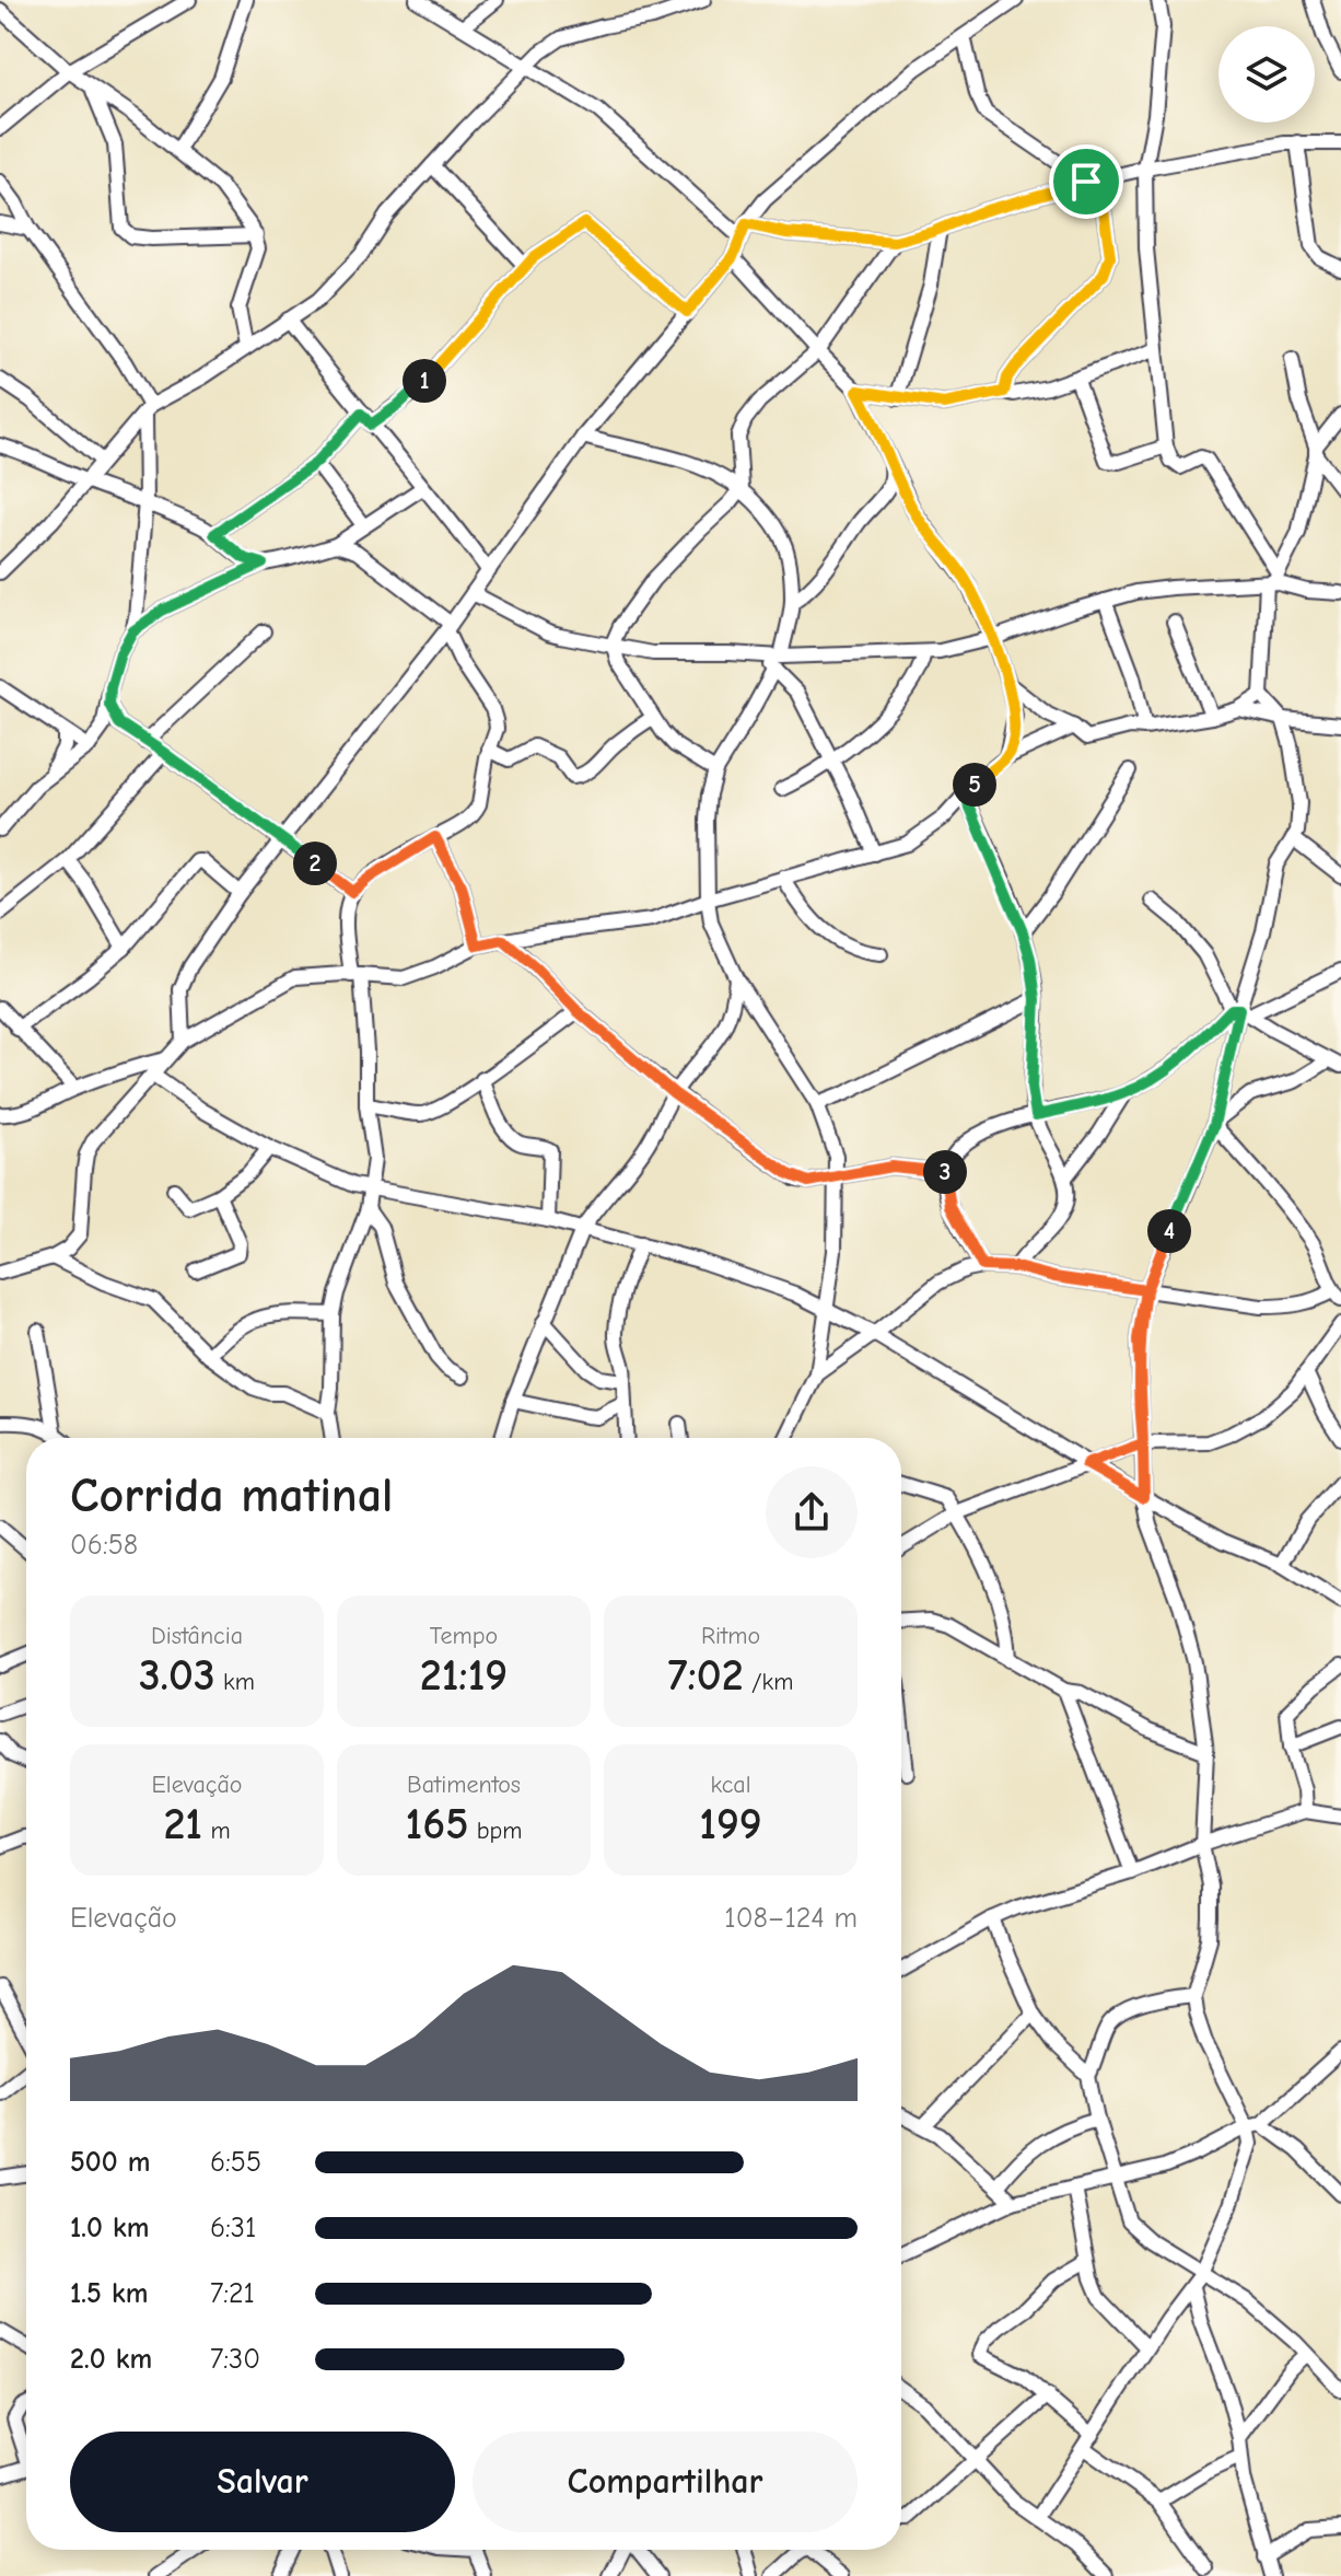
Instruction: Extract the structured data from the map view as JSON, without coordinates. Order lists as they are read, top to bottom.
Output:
{
  "page": {
    "pins": [
      "1",
      "5",
      "2",
      "3",
      "4"
    ],
    "heading": ["Corrida matinal", "06:58"],
    "stats": [
      ["Distância", "3.03 km"],
      ["Tempo", "21:19"],
      ["Ritmo", "7:02 /km"],
      ["Elevação", "21 m"],
      ["Batimentos", "165 bpm"],
      ["kcal", "199"]
    ],
    "chart": ["Elevação", "108–124 m"],
    "list": [
      {
        "name": "500 m",
        "note": "6:55"
      },
      {
        "name": "1.0 km",
        "note": "6:31"
      },
      {
        "name": "1.5 km",
        "note": "7:21"
      },
      {
        "name": "2.0 km",
        "note": "7:30"
      }
    ],
    "buttons": ["Salvar", "Compartilhar"]
  }
}
